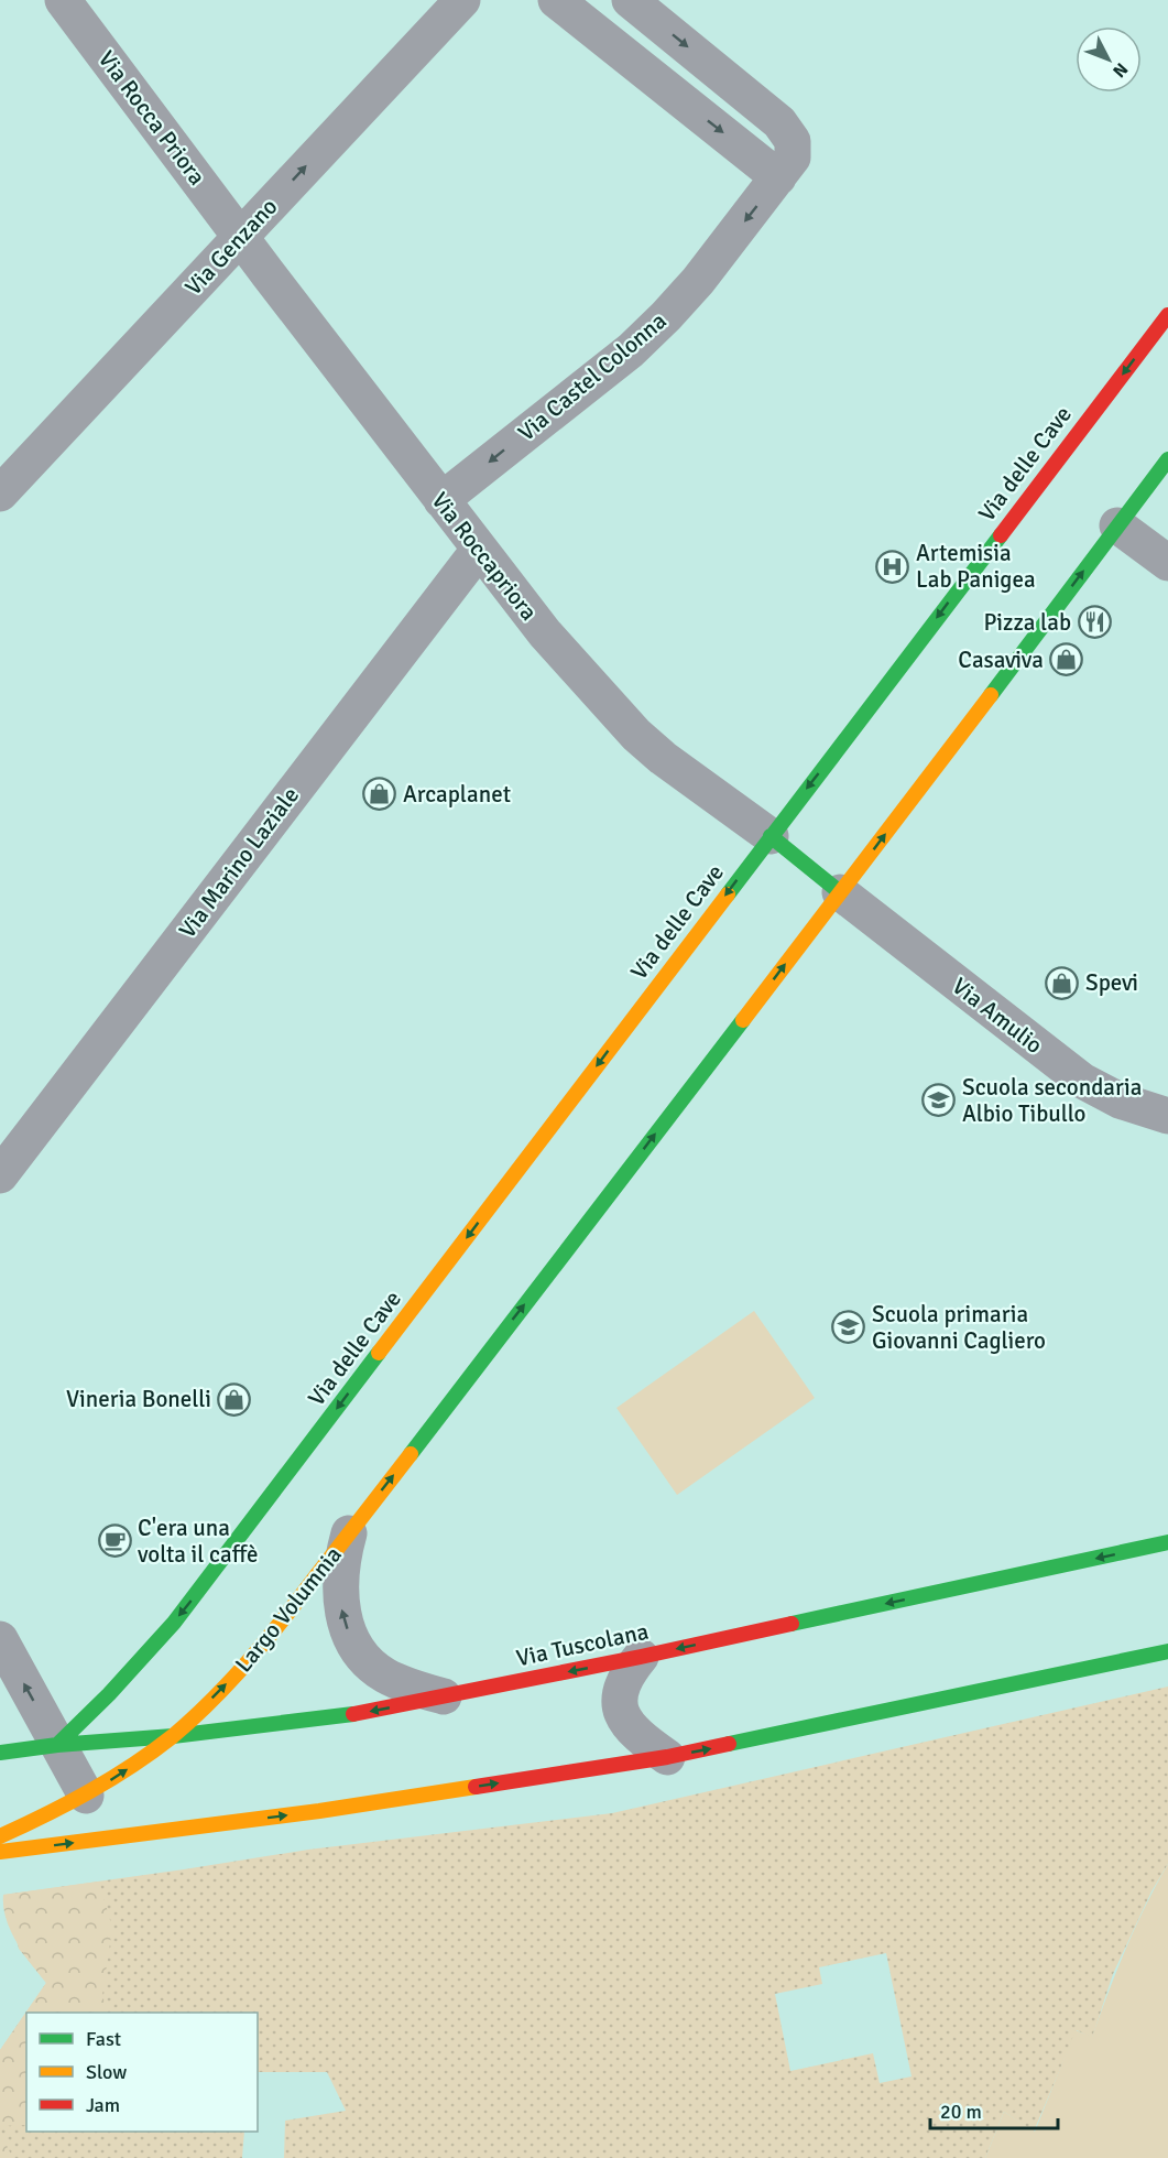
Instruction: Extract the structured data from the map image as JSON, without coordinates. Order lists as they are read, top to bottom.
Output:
{
  "streets": {
    "main road": ["Via delle Cave", "Largo Volumnia", "Via Tuscolana"],
    "street": [
      "Via Rocca Priora",
      "Via Genzano",
      "Via Castel Colonna",
      "Via Roccapriora",
      "Via Marino Laziale",
      "Via Amulio"
    ]
  },
  "crossings": [
    ["Via Rocca Priora", "Via Genzano"],
    ["Via Rocca Priora", "Via Roccapriora"],
    ["Via Genzano", "Via Roccapriora"],
    ["Via Castel Colonna", "Via Roccapriora"],
    ["Via delle Cave", "Via Roccapriora"],
    ["Via delle Cave", "Via Tuscolana"],
    ["Via Roccapriora", "Via Marino Laziale"],
    ["Largo Volumnia", "Via Tuscolana"]
  ],
  "one_way": ["Via Genzano"],
  "places": {
    "hospital": ["Artemisia Lab Panigea"],
    "restaurant": ["Pizza lab"],
    "shop": [
      "Casaviva",
      "Arcaplanet",
      "Spevi",
      "Vineria Bonelli"
    ],
    "school or university": ["Scuola secondaria Albio Tibullo", "Scuola primaria Giovanni Cagliero"],
    "cafe": ["C'era una volta il caffè"]
  },
  "legend": ["Fast", "Slow", "Jam"],
  "scale_bar": "20 m",
  "north": "bottom right"
}
